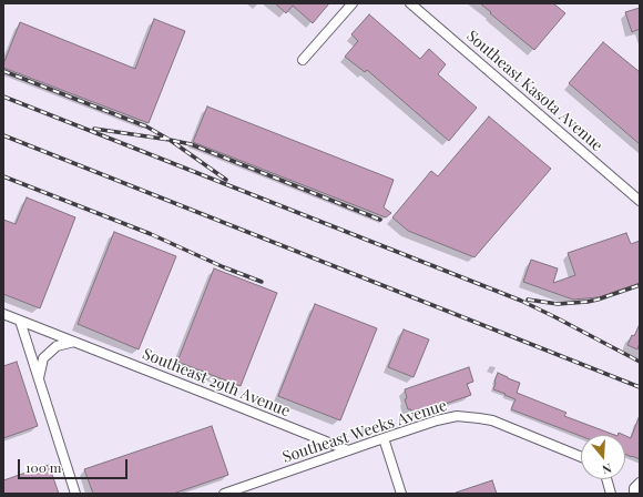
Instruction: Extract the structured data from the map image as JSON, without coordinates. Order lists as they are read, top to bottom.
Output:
{
  "streets": {
    "street": ["Southeast Kasota Avenue", "Southeast 29th Avenue", "Southeast Weeks Avenue"]
  },
  "crossings": [
    ["Southeast 29th Avenue", "Southeast Weeks Avenue"]
  ],
  "scale_bar": "100 m",
  "north": "bottom"
}
